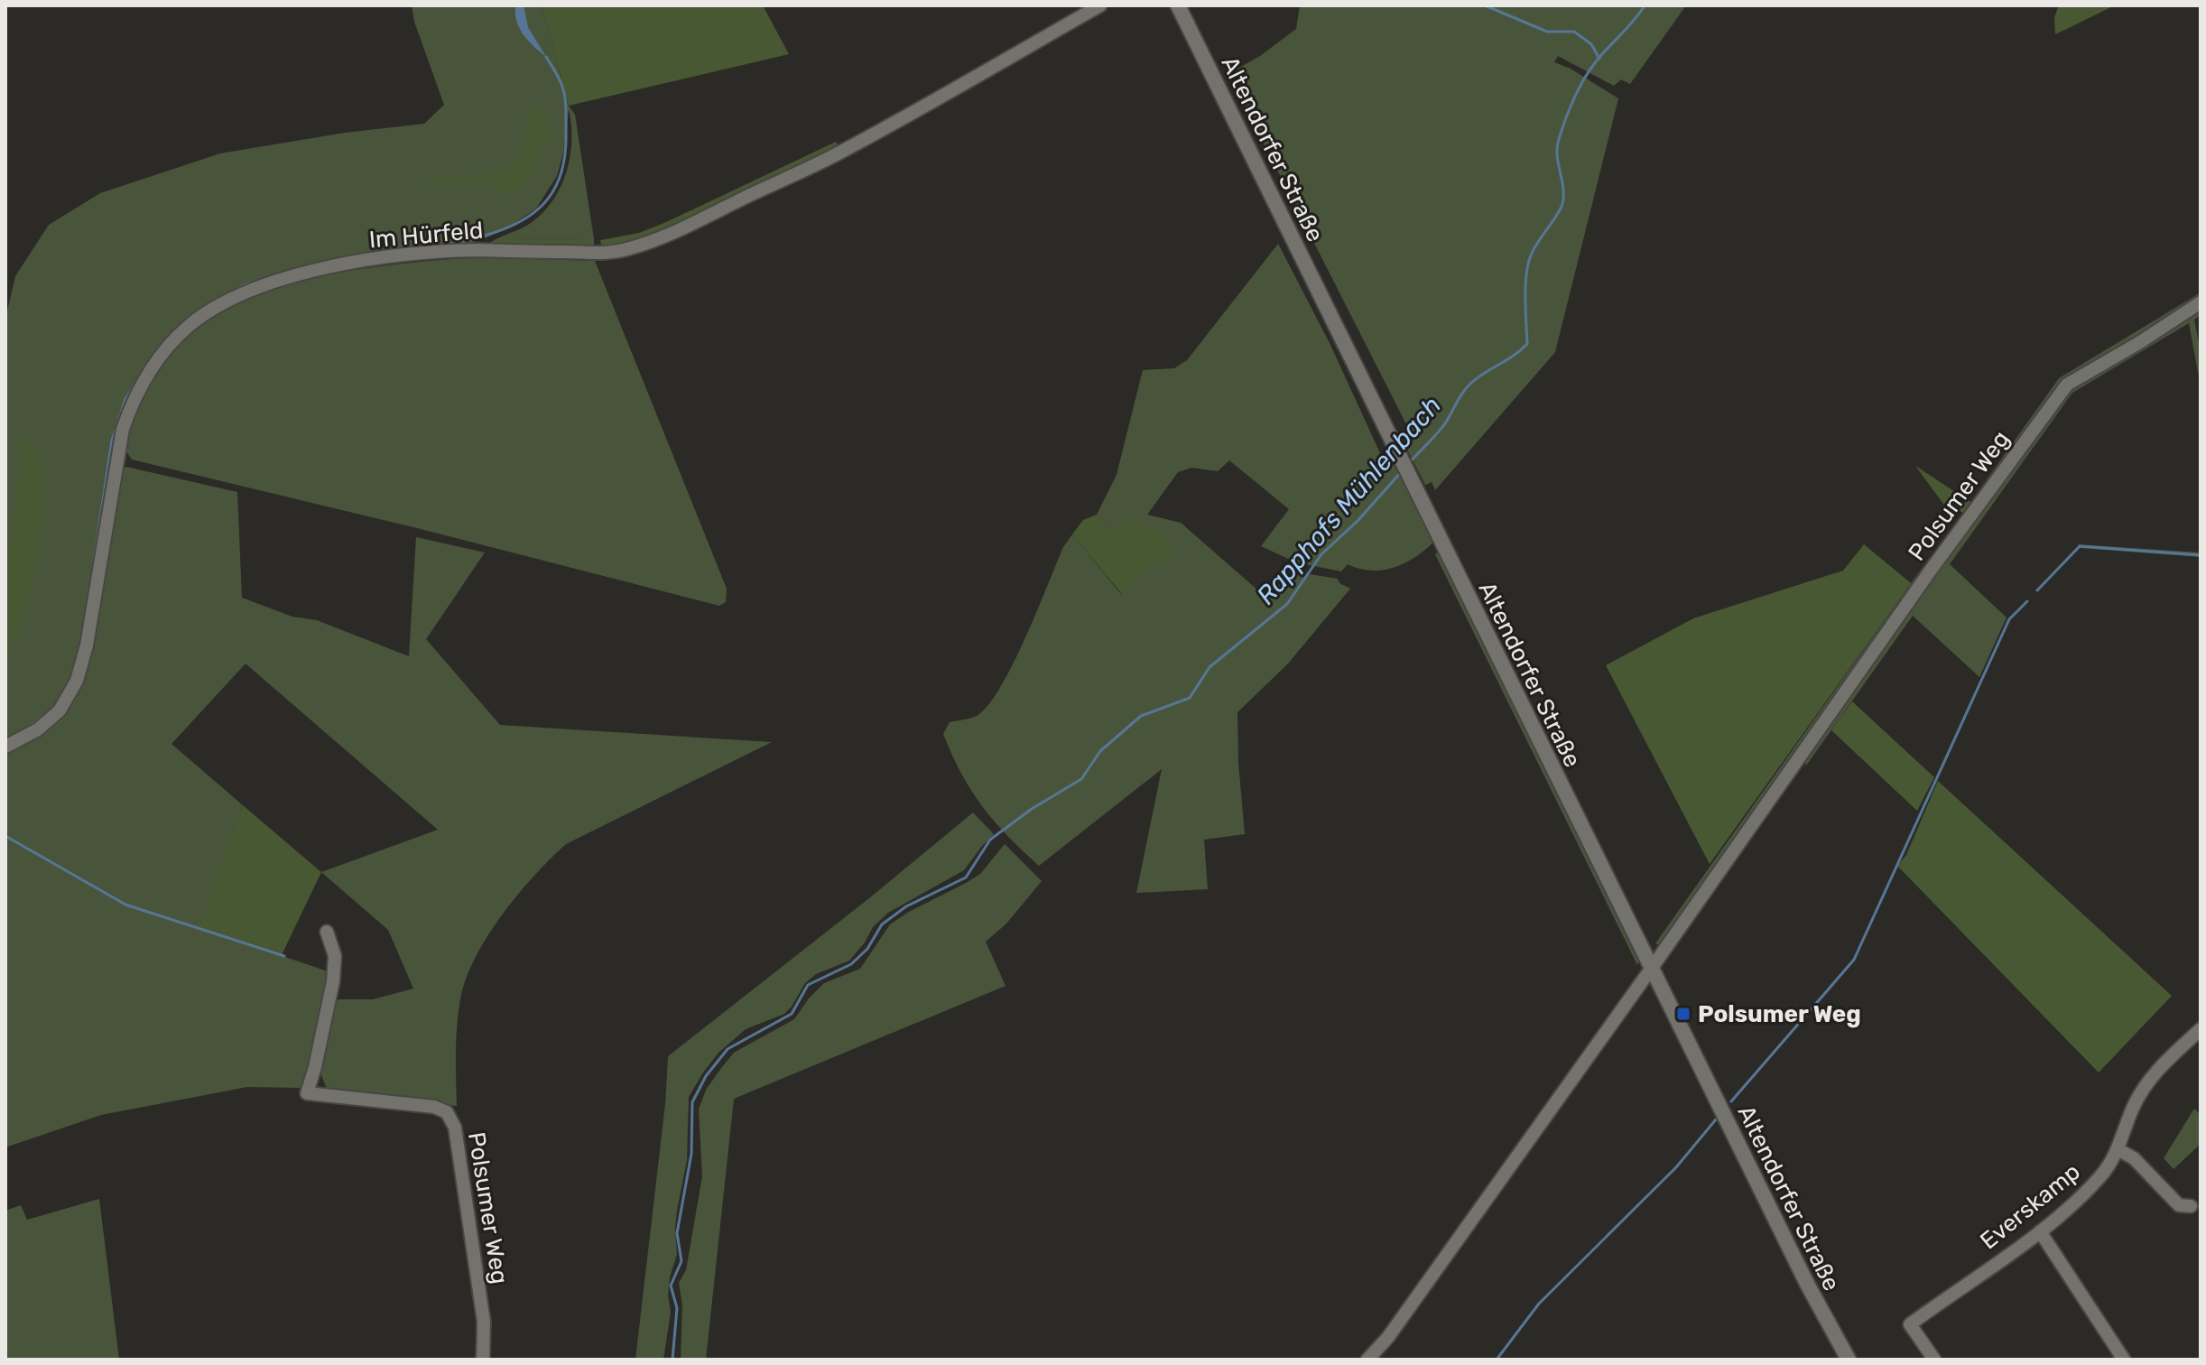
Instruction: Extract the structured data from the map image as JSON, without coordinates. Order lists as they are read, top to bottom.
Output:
{
  "streets": {
    "street": [
      "Altendorfer Straße",
      "Im Hürfeld",
      "Polsumer Weg",
      "Everskamp"
    ]
  },
  "crossings": [
    ["Altendorfer Straße", "Polsumer Weg"]
  ],
  "water": ["Rapphofs Mühlenbach"],
  "places": {
    "transit": ["Polsumer Weg"]
  }
}
